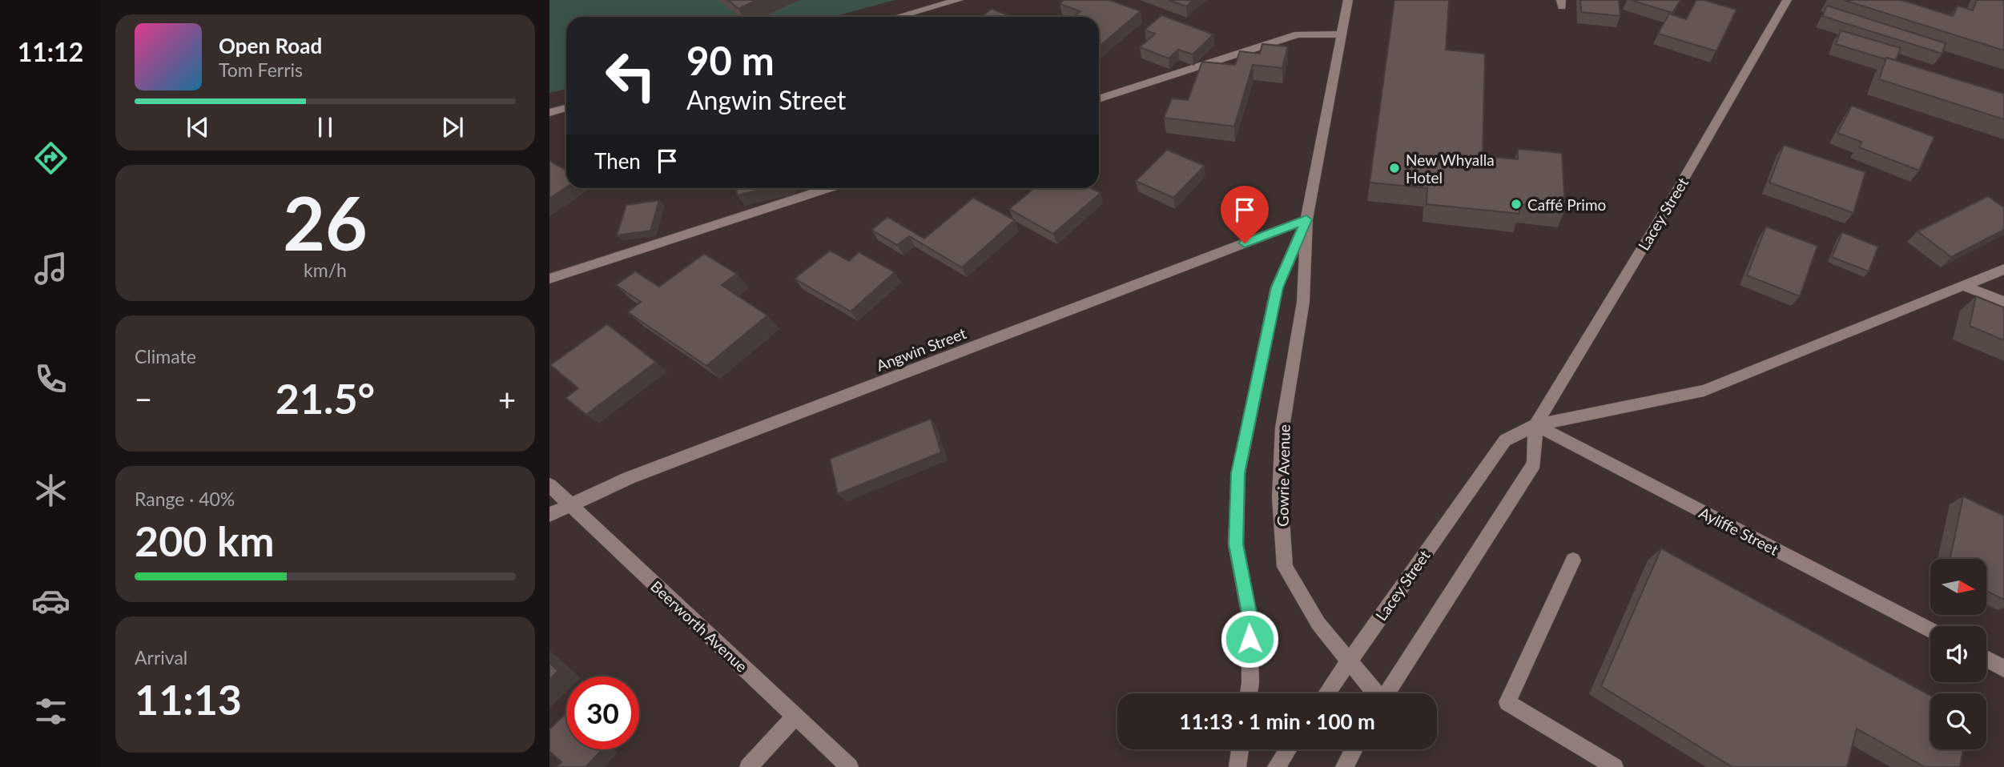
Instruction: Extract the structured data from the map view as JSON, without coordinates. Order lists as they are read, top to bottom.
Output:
{
  "streets": {
    "street": [
      "Lacey Street",
      "Angwin Street",
      "Gowrie Avenue",
      "Ayliffe Street",
      "Beerworth Avenue"
    ]
  },
  "crossings": [
    ["Lacey Street", "Gowrie Avenue"],
    ["Lacey Street", "Ayliffe Street"],
    ["Angwin Street", "Gowrie Avenue"],
    ["Angwin Street", "Beerworth Avenue"]
  ],
  "places": ["New Whyalla Hotel", "Caffé Primo"],
  "north": "right",
  "page": {
    "tabs": "11:12",
    "turn": ["90 m", "Angwin Street"],
    "song": ["Open Road", "Tom Ferris"],
    "then": "Then",
    "tile": [
      ["26", "km/h"],
      "Climate",
      ["Range · 40%", "200 km"],
      ["Arrival", "11:13"]
    ],
    "heat": ["−", "21.5°", "+"],
    "limit": "30",
    "trip": "11:13 · 1 min · 100 m"
  }
}
